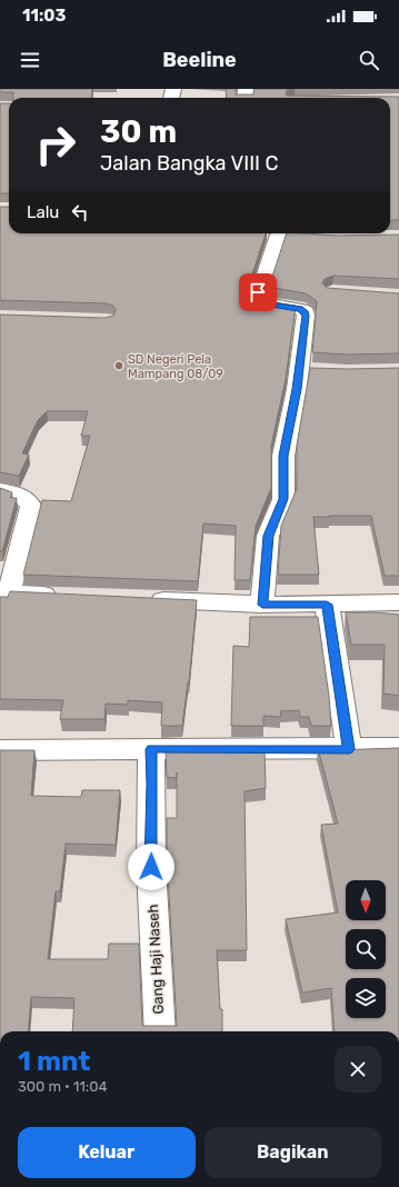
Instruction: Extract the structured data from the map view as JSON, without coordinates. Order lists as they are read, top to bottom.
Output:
{
  "streets": {
    "street": ["Gang Haji Naseh"]
  },
  "places": ["SD Negeri Pela Mampang 08/09"],
  "north": "bottom",
  "page": {
    "status": "11:03",
    "header": "Beeline",
    "turn": ["30 m", "Jalan Bangka VIII C"],
    "then": "Lalu",
    "heading": ["1 mnt", "300 m · 11:04"],
    "buttons": ["Keluar", "Bagikan"]
  }
}
